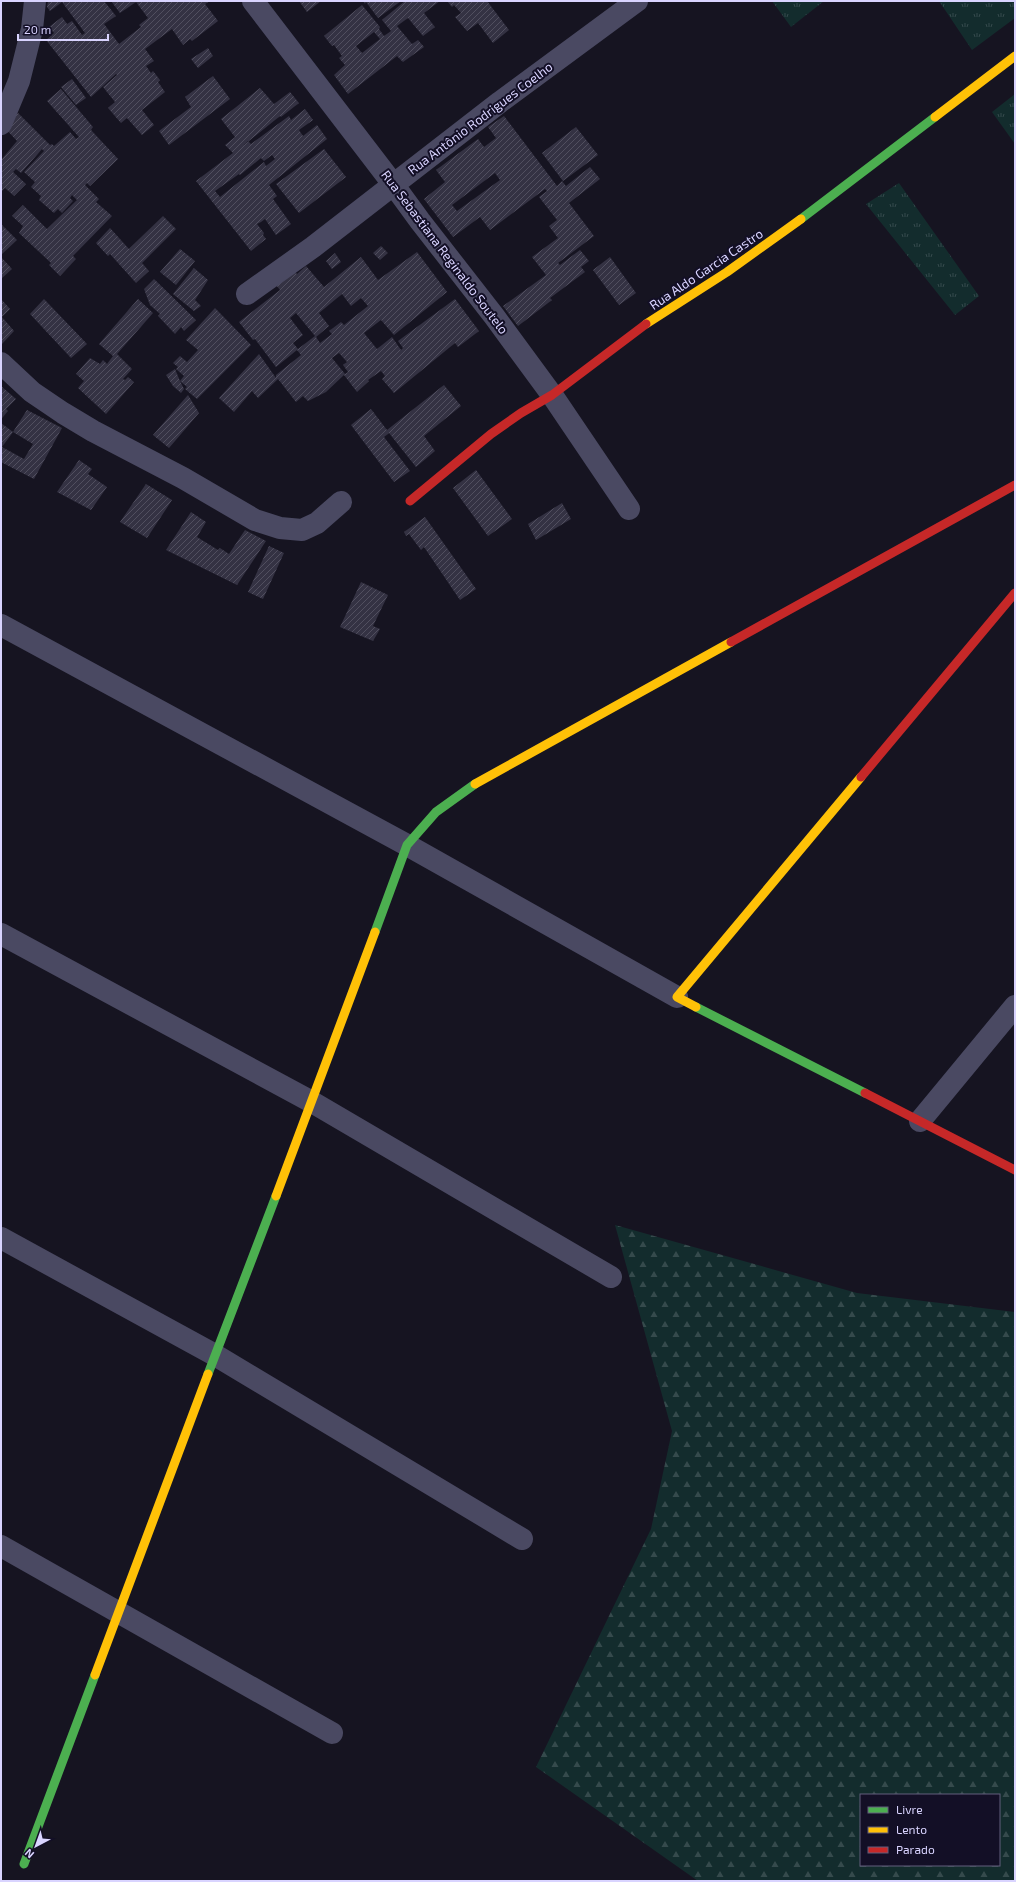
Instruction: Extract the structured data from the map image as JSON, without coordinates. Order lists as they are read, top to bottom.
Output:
{
  "streets": {
    "street": ["Rua Antônio Rodrigues Coelho", "Rua Sebastiana Reginaldo Soutelo", "Rua Aldo Garcia Castro"]
  },
  "crossings": [
    ["Rua Antônio Rodrigues Coelho", "Rua Sebastiana Reginaldo Soutelo"],
    ["Rua Sebastiana Reginaldo Soutelo", "Rua Aldo Garcia Castro"]
  ],
  "legend": ["Livre", "Lento", "Parado"],
  "scale_bar": "20 m",
  "north": "bottom left"
}
